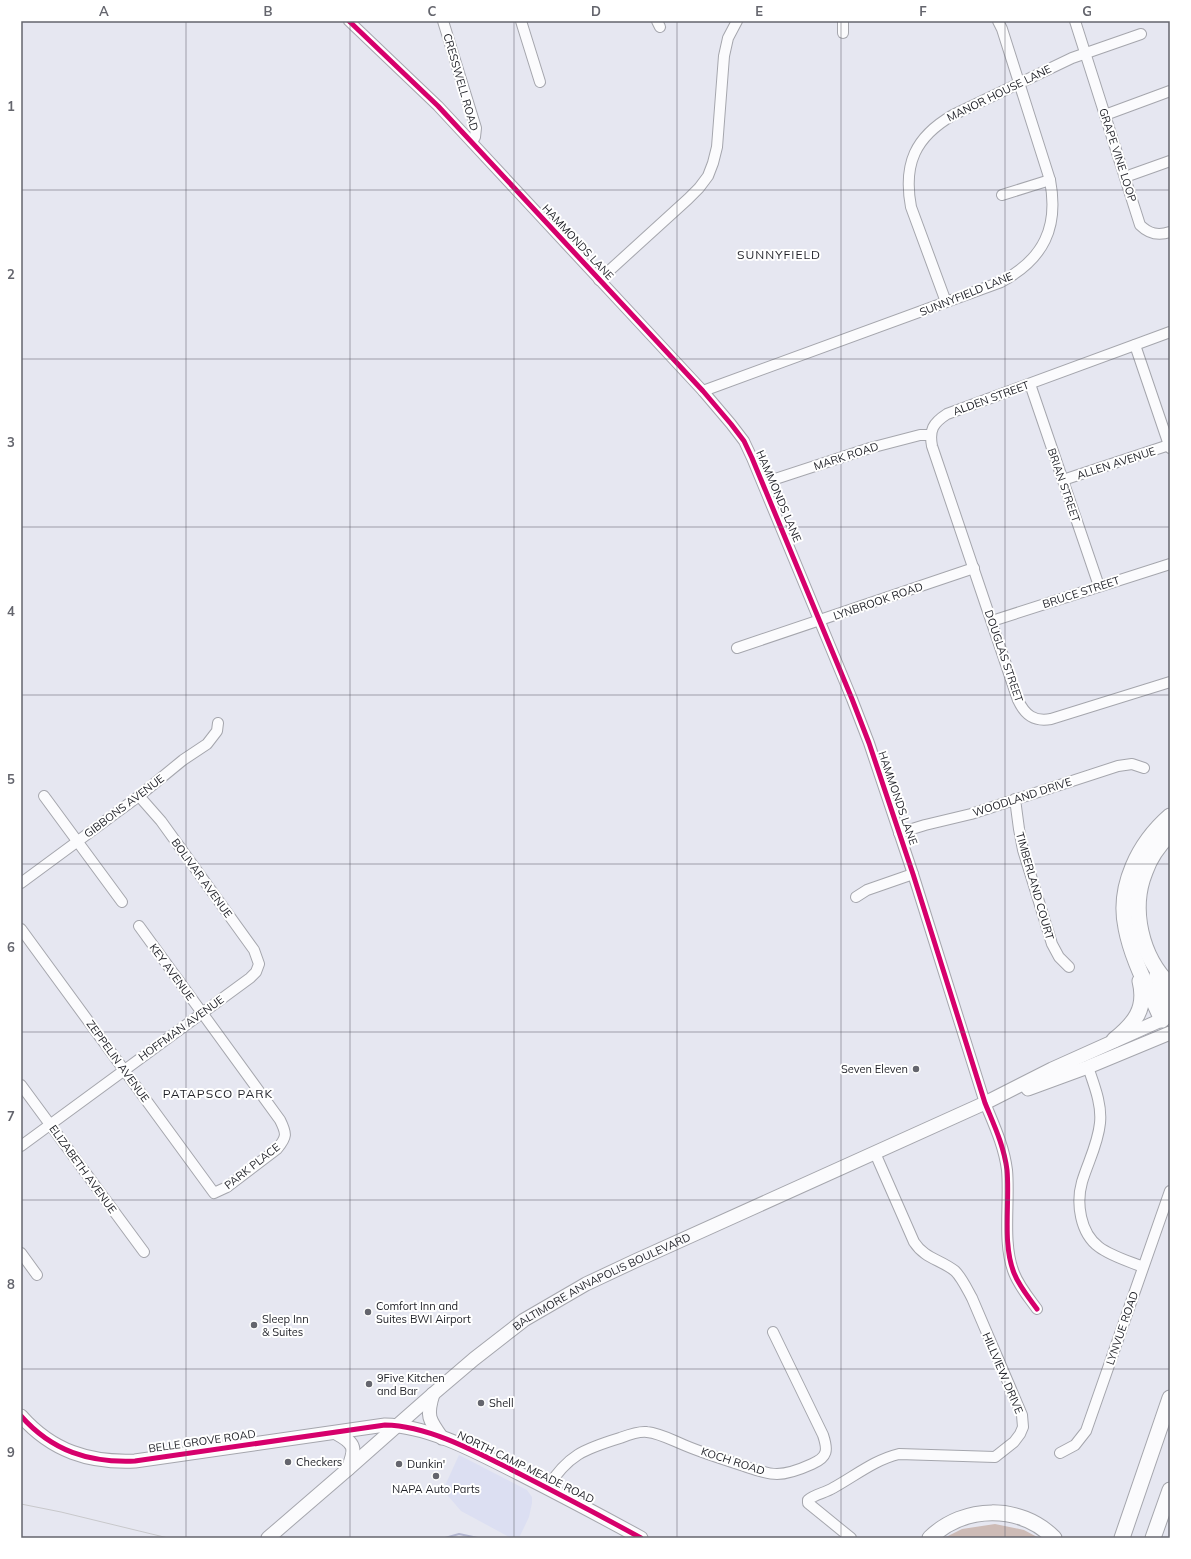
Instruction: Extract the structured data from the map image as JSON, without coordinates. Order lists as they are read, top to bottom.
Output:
{
  "streets": {
    "main road": ["BALTIMORE ANNAPOLIS BOULEVARD", "BELLE GROVE ROAD", "NORTH CAMP MEADE ROAD"],
    "street": [
      "CRESSWELL ROAD",
      "MANOR HOUSE LANE",
      "GRAPE VINE LOOP",
      "HAMMONDS LANE",
      "SUNNYFIELD LANE",
      "ALDEN STREET",
      "MARK ROAD",
      "ALLEN AVENUE",
      "BRIAN STREET",
      "BRUCE STREET",
      "LYNBROOK ROAD",
      "DOUGLAS STREET",
      "WOODLAND DRIVE",
      "GIBBONS AVENUE",
      "BOLIVAR AVENUE",
      "TIMBERLAND COURT",
      "KEY AVENUE",
      "HOFFMAN AVENUE",
      "ZEPPELIN AVENUE",
      "PARK PLACE",
      "ELIZABETH AVENUE",
      "LYNVUE ROAD",
      "HILLVIEW DRIVE",
      "KOCH ROAD"
    ]
  },
  "crossings": [
    ["CRESSWELL ROAD", "HAMMONDS LANE"],
    ["MANOR HOUSE LANE", "GRAPE VINE LOOP"],
    ["MANOR HOUSE LANE", "SUNNYFIELD LANE"],
    ["HAMMONDS LANE", "SUNNYFIELD LANE"],
    ["HAMMONDS LANE", "MARK ROAD"],
    ["HAMMONDS LANE", "LYNBROOK ROAD"],
    ["HAMMONDS LANE", "WOODLAND DRIVE"],
    ["HAMMONDS LANE", "BALTIMORE ANNAPOLIS BOULEVARD"],
    ["ALDEN STREET", "MARK ROAD"],
    ["ALDEN STREET", "BRIAN STREET"],
    ["ALLEN AVENUE", "BRIAN STREET"],
    ["BRIAN STREET", "BRUCE STREET"],
    ["BRUCE STREET", "DOUGLAS STREET"],
    ["LYNBROOK ROAD", "DOUGLAS STREET"],
    ["WOODLAND DRIVE", "TIMBERLAND COURT"],
    ["GIBBONS AVENUE", "BOLIVAR AVENUE"],
    ["BOLIVAR AVENUE", "HOFFMAN AVENUE"],
    ["KEY AVENUE", "HOFFMAN AVENUE"],
    ["KEY AVENUE", "PARK PLACE"],
    ["HOFFMAN AVENUE", "ZEPPELIN AVENUE"],
    ["HOFFMAN AVENUE", "ELIZABETH AVENUE"],
    ["ZEPPELIN AVENUE", "PARK PLACE"],
    ["BALTIMORE ANNAPOLIS BOULEVARD", "HILLVIEW DRIVE"],
    ["BALTIMORE ANNAPOLIS BOULEVARD", "BELLE GROVE ROAD"],
    ["BALTIMORE ANNAPOLIS BOULEVARD", "NORTH CAMP MEADE ROAD"],
    ["BELLE GROVE ROAD", "NORTH CAMP MEADE ROAD"],
    ["KOCH ROAD", "NORTH CAMP MEADE ROAD"]
  ],
  "districts": ["SUNNYFIELD", "PATAPSCO PARK"],
  "places": [
    "Seven Eleven",
    "Comfort Inn and Suites BWI Airport",
    "Sleep Inn & Suites",
    "9Five Kitchen and Bar",
    "Shell",
    "Checkers",
    "Dunkin'",
    "NAPA Auto Parts"
  ],
  "grid": {
    "columns": [
      "A",
      "B",
      "C",
      "D",
      "E",
      "F",
      "G"
    ],
    "rows": [
      "1",
      "2",
      "3",
      "4",
      "5",
      "6",
      "7",
      "8",
      "9"
    ]
  }
}
